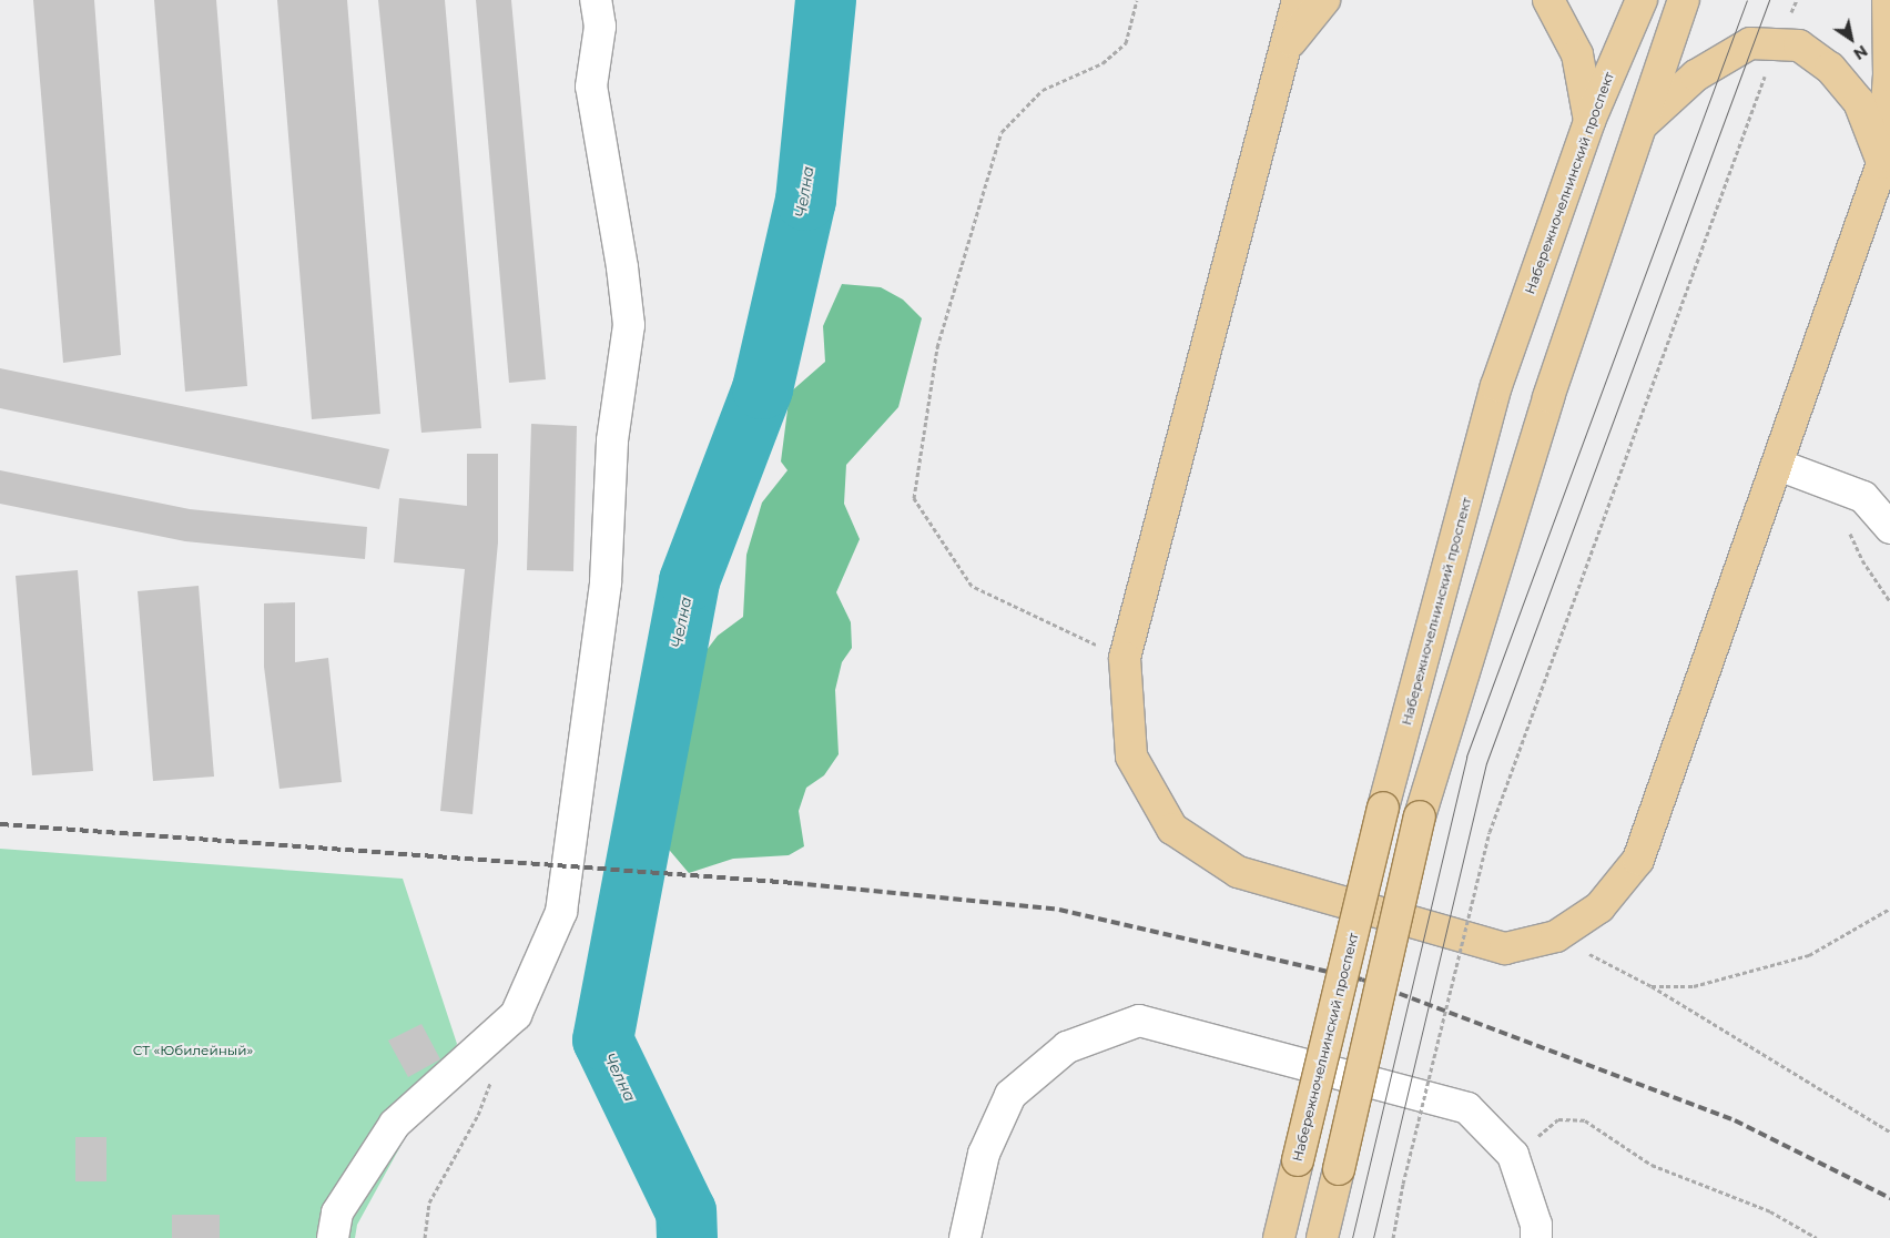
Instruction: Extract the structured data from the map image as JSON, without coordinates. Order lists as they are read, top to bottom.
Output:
{
  "streets": {
    "main road": ["Набережночелнинский проспект"]
  },
  "water": ["Челна"],
  "parks": ["СТ «Юбилейный»"],
  "north": "bottom right"
}
